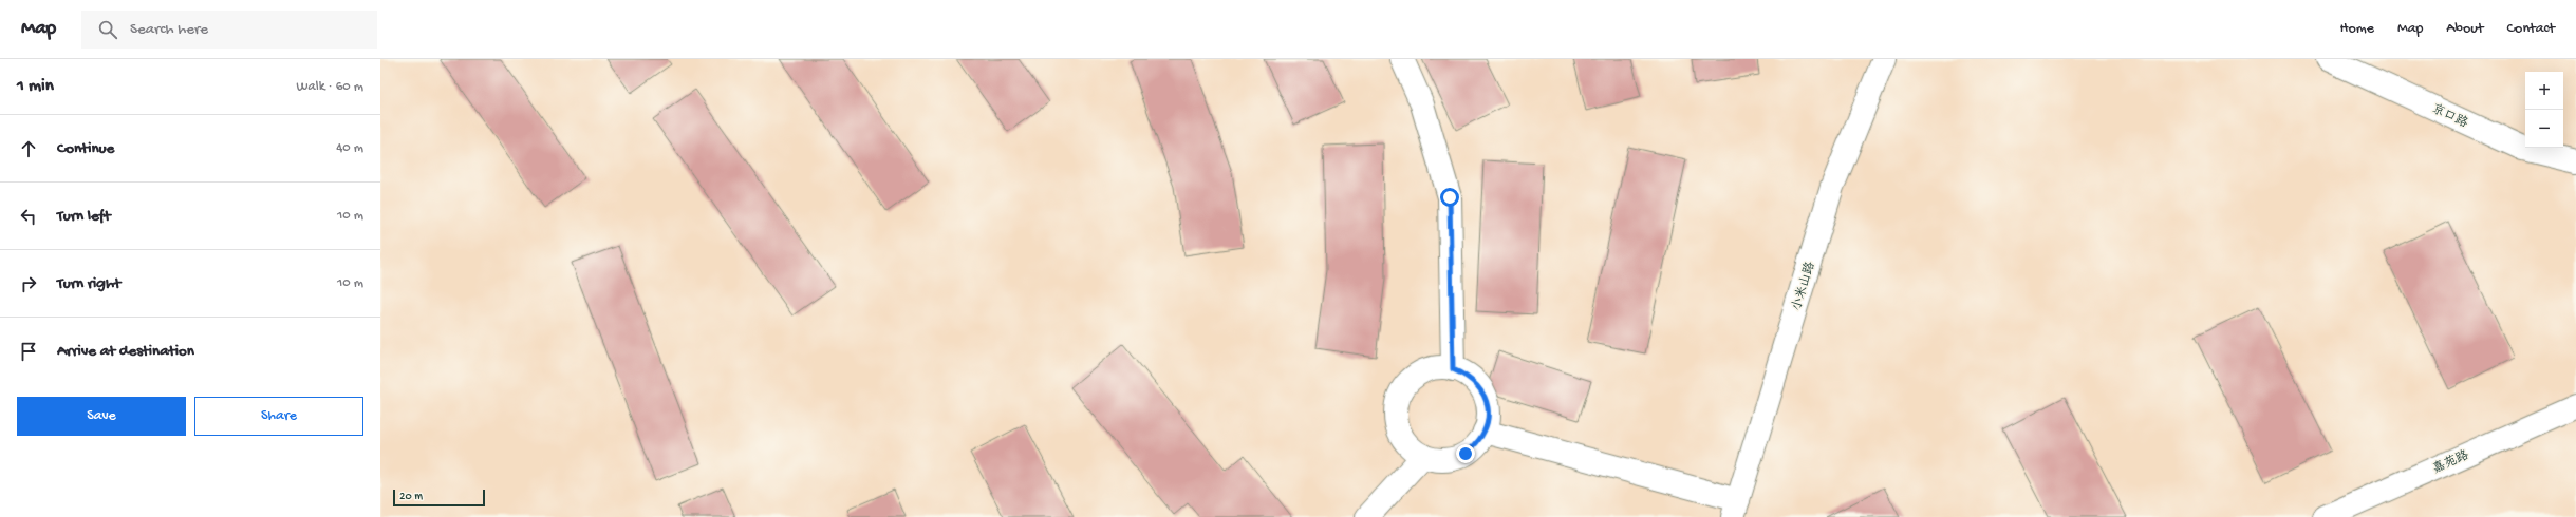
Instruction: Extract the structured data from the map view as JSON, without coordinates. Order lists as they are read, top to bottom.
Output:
{
  "streets": {
    "street": ["京口路", "小米山路", "嘉苑路"]
  },
  "scale_bar": "20 m",
  "page": {
    "header": "Map",
    "search": "Search here",
    "nav": [
      "Home",
      "Map",
      "About",
      "Contact"
    ],
    "heading": ["1 min", "Walk · 60 m"],
    "map_buttons": ["+", "−"],
    "list": [
      ["Continue", "40 m"],
      ["Turn left", "10 m"],
      ["Turn right", "10 m"],
      "Arrive at destination"
    ],
    "buttons": ["Save", "Share"],
    "scale": "20 m"
  }
}
